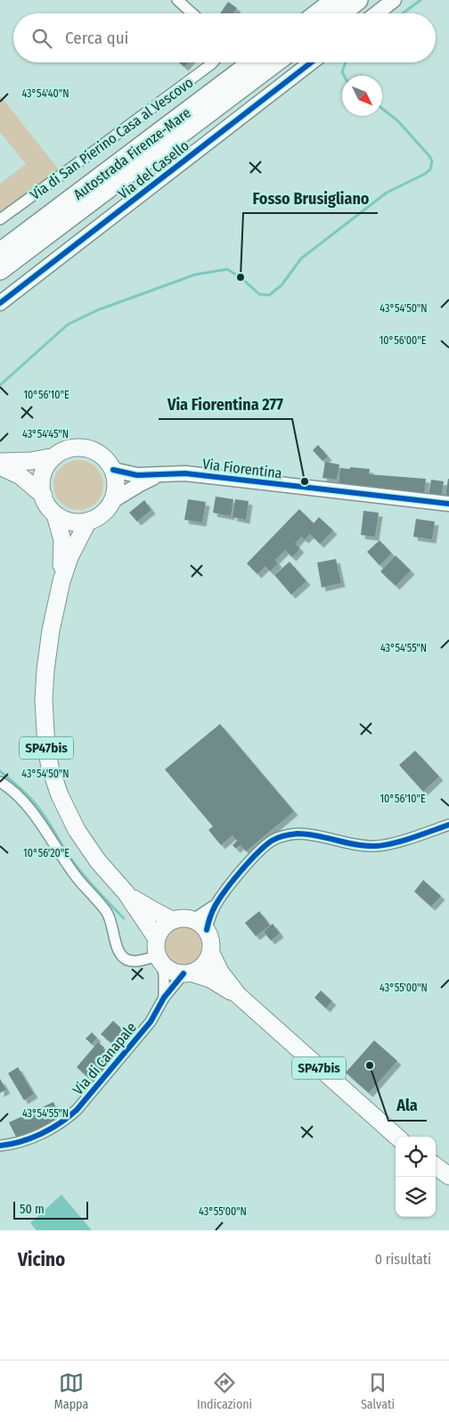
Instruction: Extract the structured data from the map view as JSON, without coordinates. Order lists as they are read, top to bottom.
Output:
{
  "streets": {
    "highway": ["Autostrada Firenze-Mare"],
    "main road": ["SP47bis"],
    "street": [
      "Via di San Pierino Casa al Vescovo",
      "Via del Casello",
      "Via Fiorentina",
      "Via di Canapale"
    ]
  },
  "crossings": [
    ["Via Fiorentina", "SP47bis"],
    ["SP47bis", "Via di Canapale"]
  ],
  "places": ["Fosso Brusigliano", "Via Fiorentina 277", "Ala"],
  "scale_bar": "50 m",
  "north": "bottom right",
  "page": {
    "search": "Cerca qui",
    "scale": "50 m",
    "heading": ["Vicino", "0 risultati"],
    "nav": ["Mappa", "Indicazioni", "Salvati"]
  },
  "coordinates": [
    "43°54'40\"N",
    "43°54'50\"N",
    "10°56'00\"E",
    "10°56'10\"E",
    "43°54'45\"N",
    "43°54'55\"N",
    "10°56'20\"E",
    "43°55'00\"N"
  ]
}
